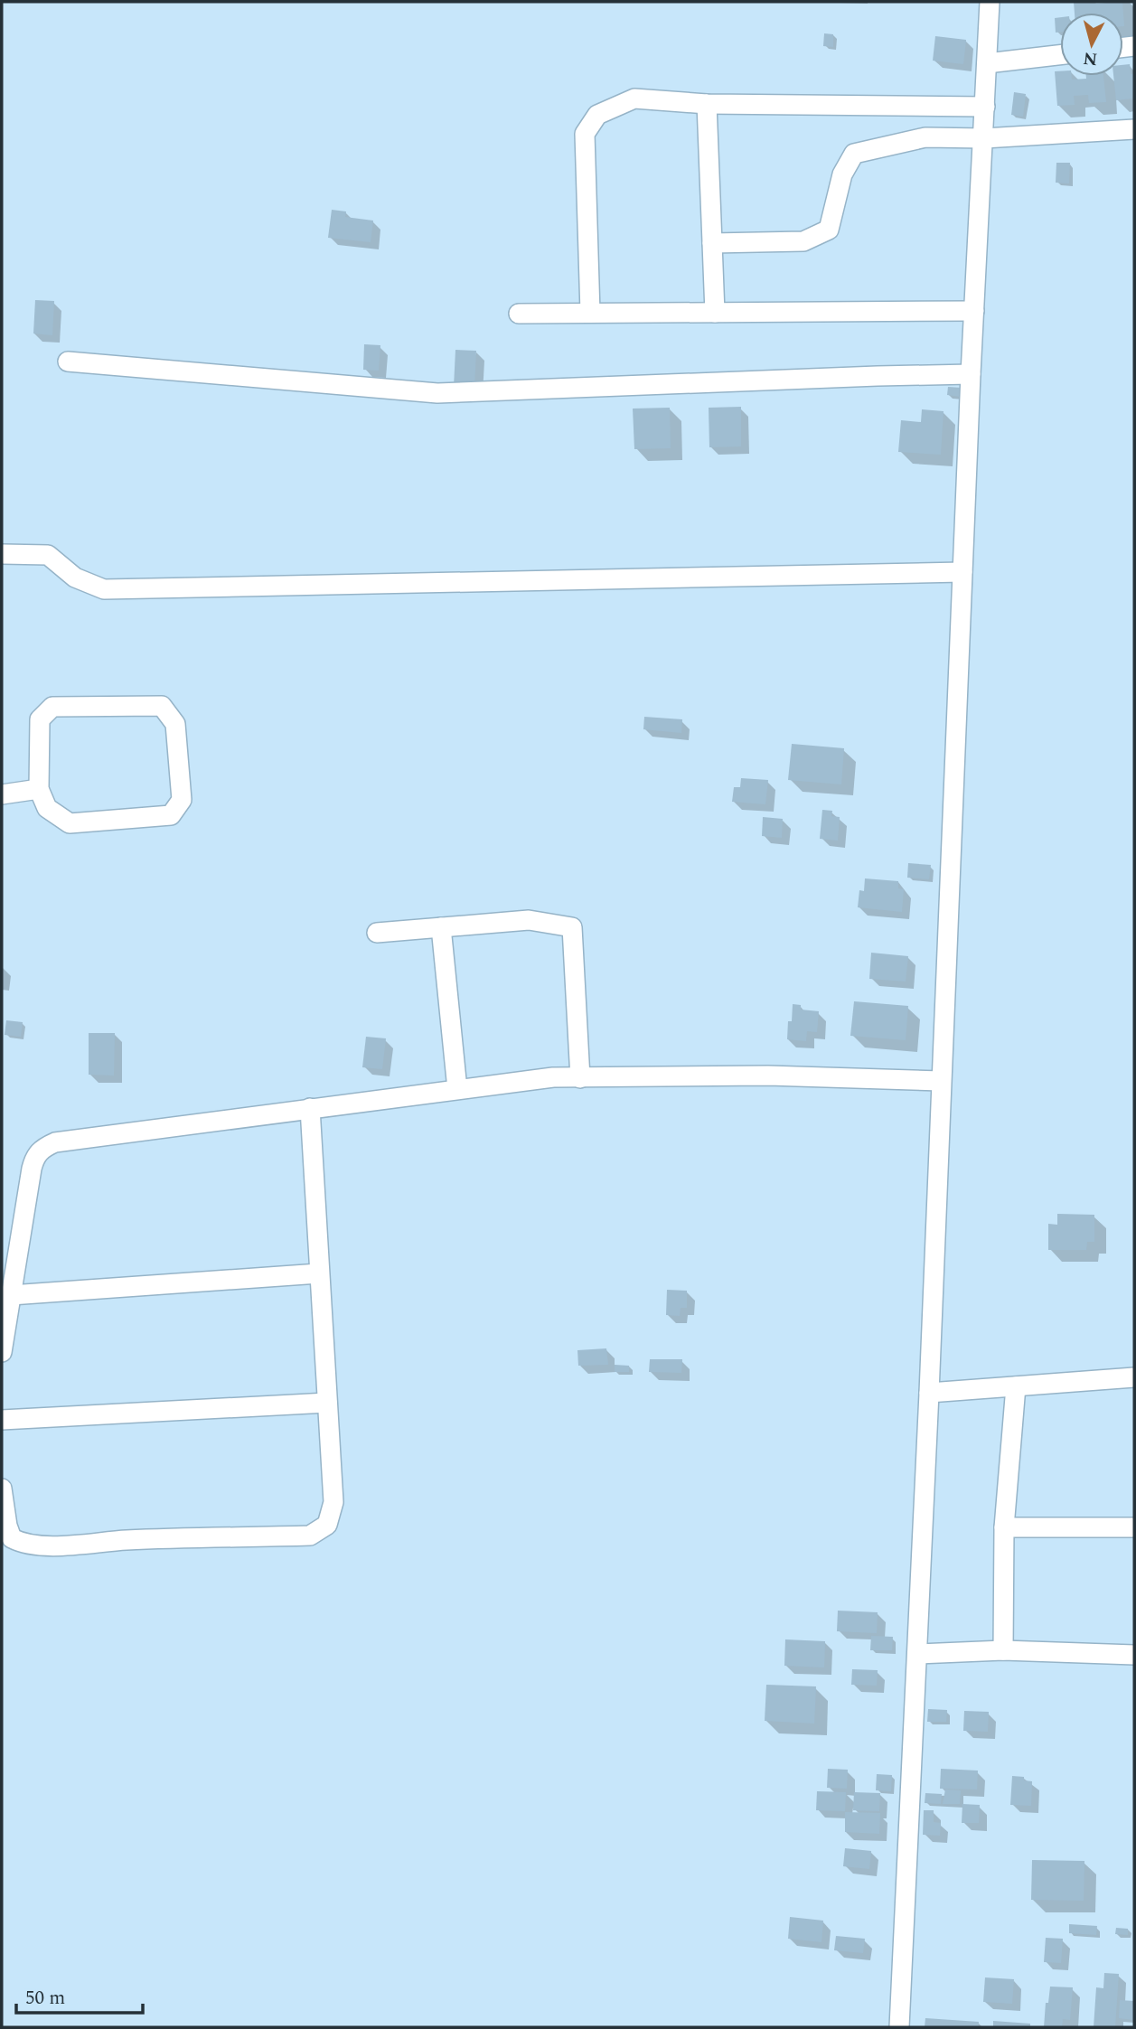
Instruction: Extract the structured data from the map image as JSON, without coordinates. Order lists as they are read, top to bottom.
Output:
{
  "scale_bar": "50 m",
  "north": "bottom"
}
